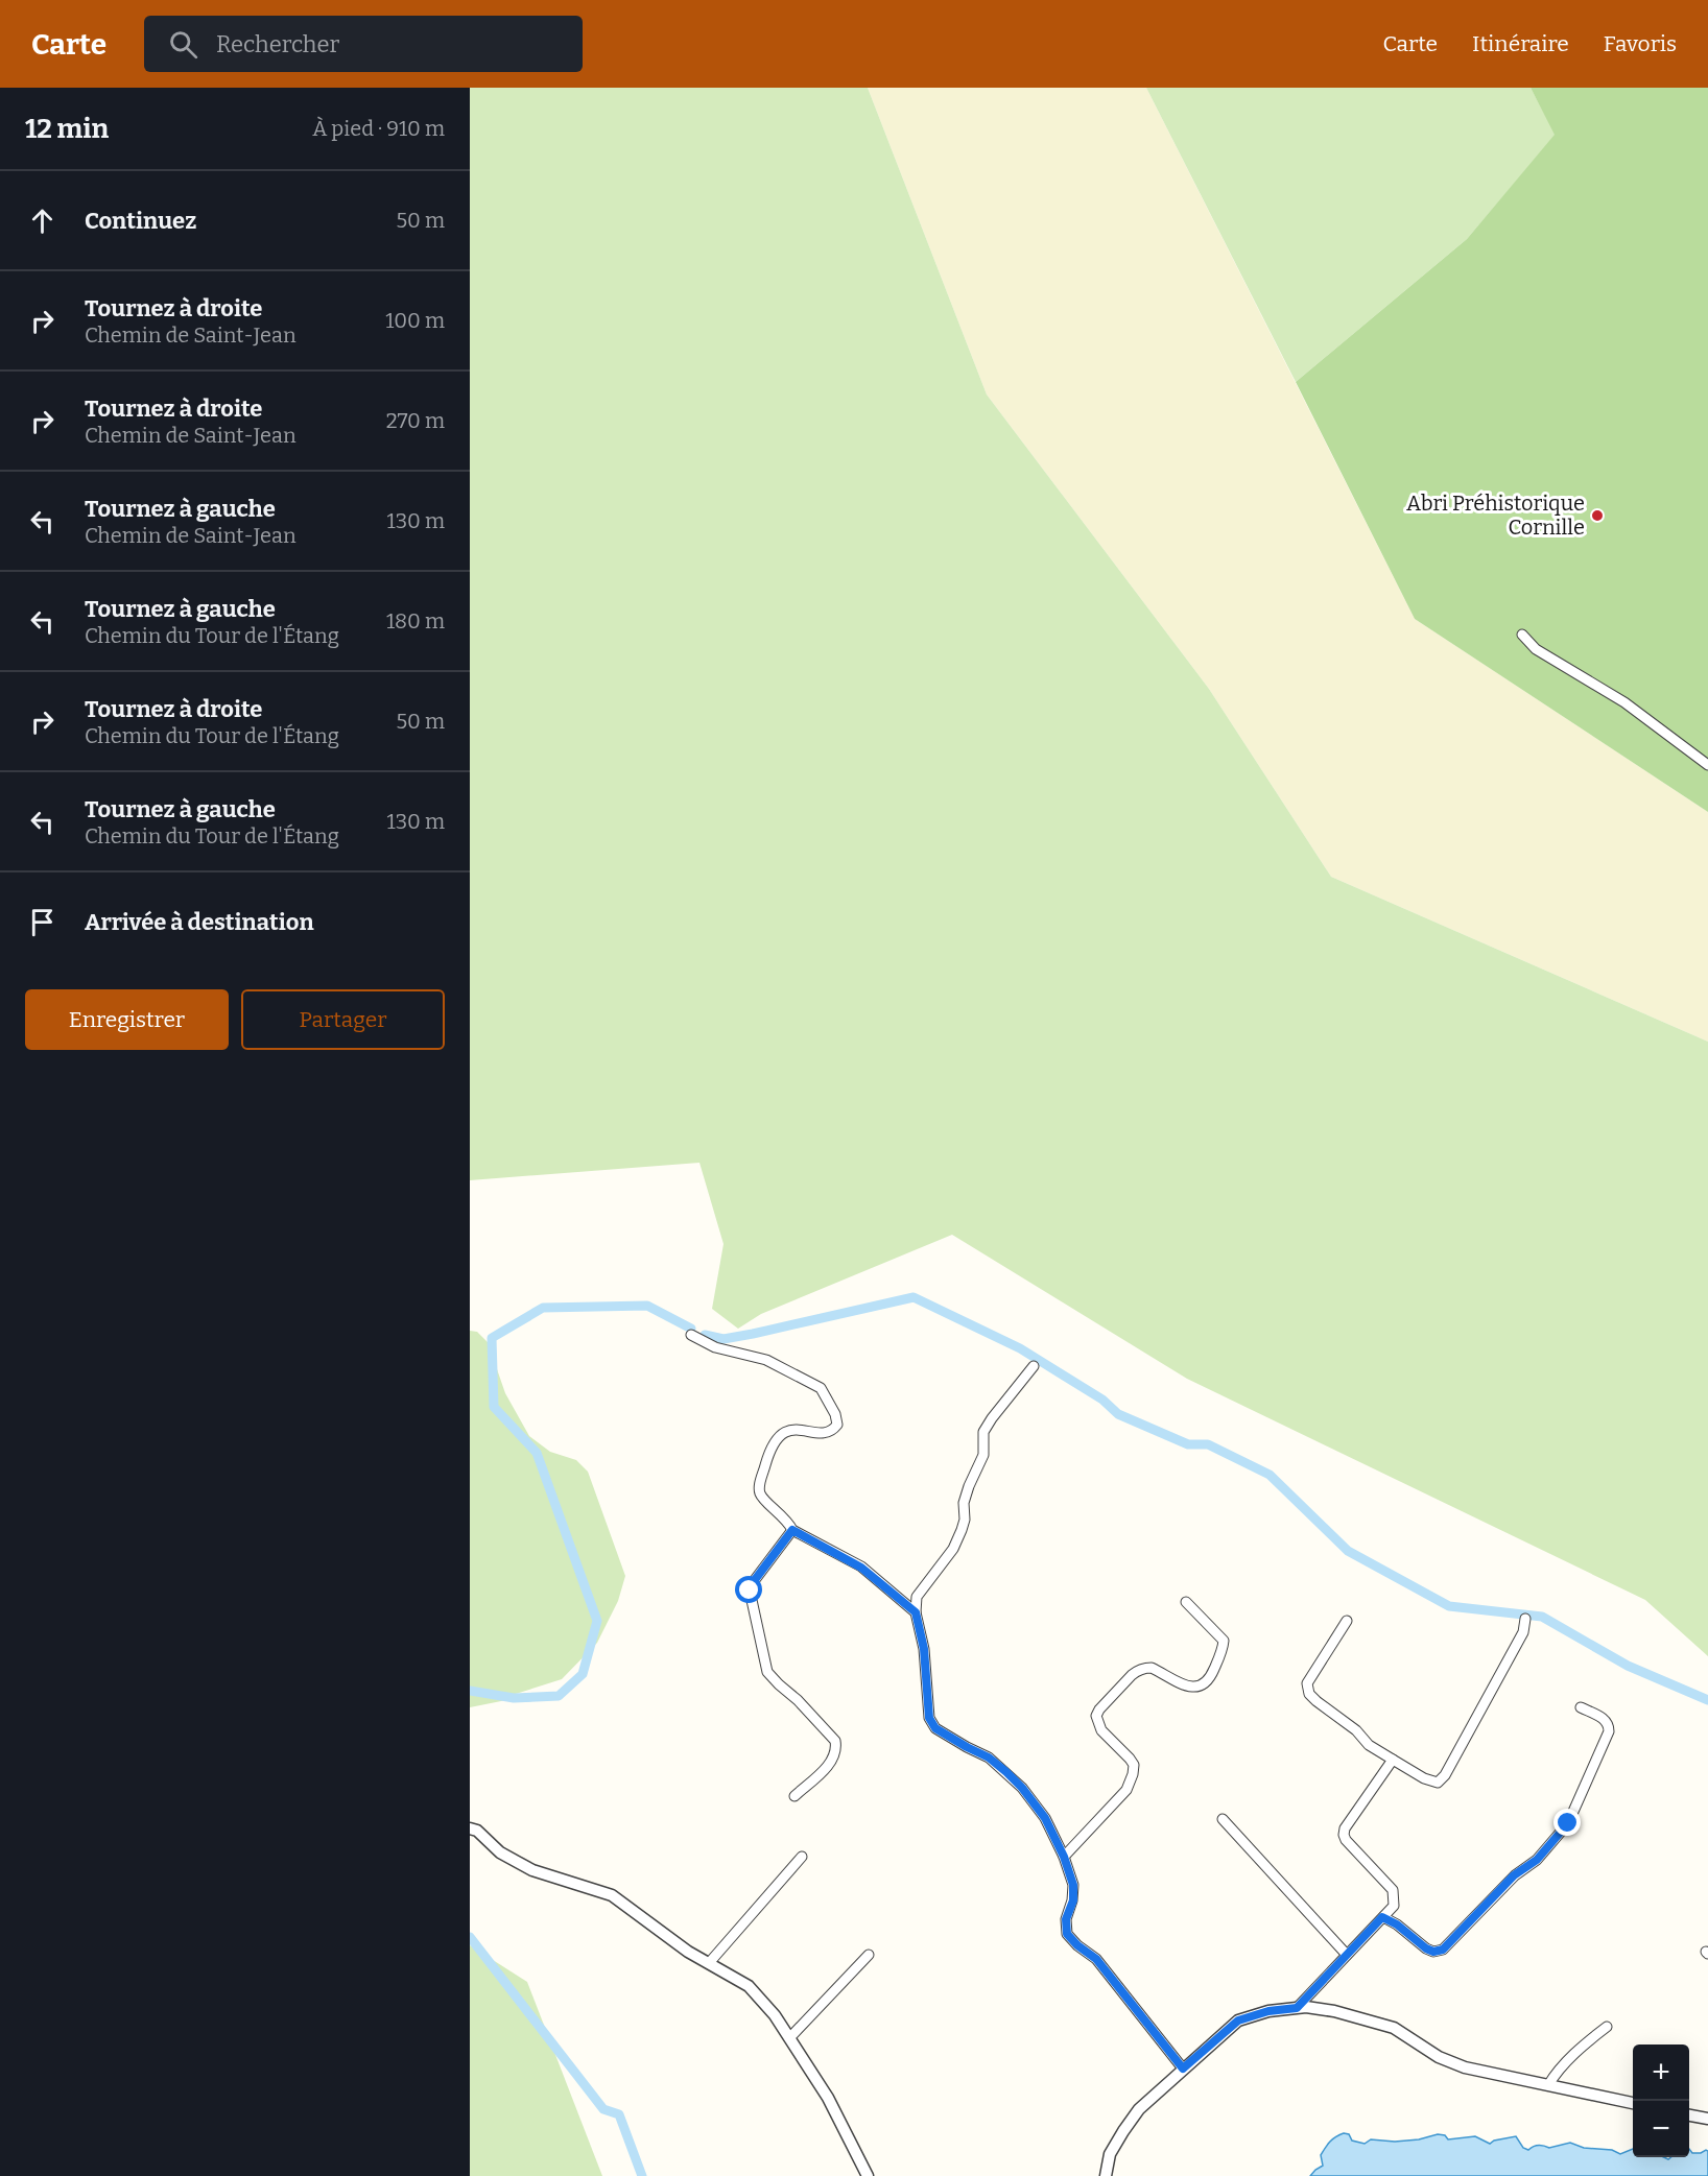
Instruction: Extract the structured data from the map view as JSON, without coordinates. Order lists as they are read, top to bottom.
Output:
{
  "places": ["Abri Préhistorique Cornille"],
  "page": {
    "header": "Carte",
    "search": "Rechercher",
    "nav": ["Carte", "Itinéraire", "Favoris"],
    "heading": ["12 min", "À pied · 910 m"],
    "list": [
      ["Continuez", "50 m"],
      ["Tournez à droite", "Chemin de Saint-Jean", "100 m"],
      ["Tournez à droite", "Chemin de Saint-Jean", "270 m"],
      ["Tournez à gauche", "Chemin de Saint-Jean", "130 m"],
      ["Tournez à gauche", "Chemin du Tour de l'Étang", "180 m"],
      ["Tournez à droite", "Chemin du Tour de l'Étang", "50 m"],
      ["Tournez à gauche", "Chemin du Tour de l'Étang", "130 m"],
      "Arrivée à destination"
    ],
    "buttons": ["Enregistrer", "Partager"],
    "map_buttons": ["+", "−"]
  }
}
